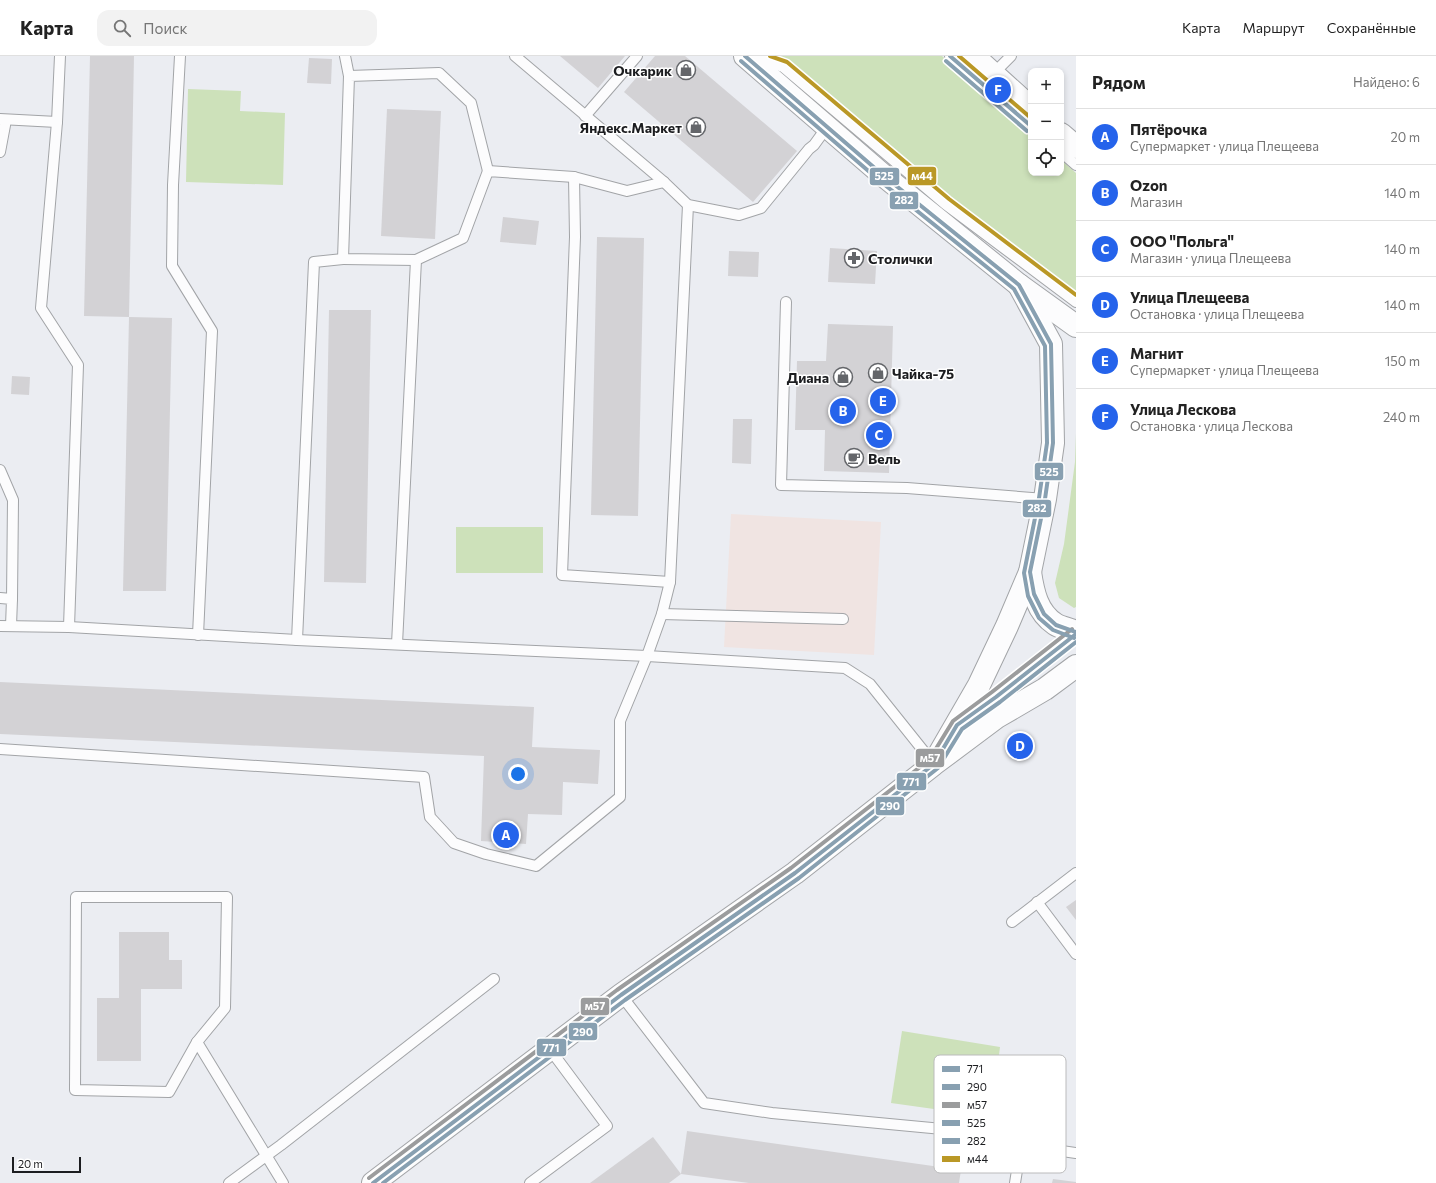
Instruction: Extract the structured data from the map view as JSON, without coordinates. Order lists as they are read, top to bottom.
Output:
{
  "places": {
    "shop": [
      "Очкарик",
      "Яндекс.Маркет",
      "Чайка-75",
      "Диана"
    ],
    "pharmacy": ["Столички"],
    "cafe": ["Вель"]
  },
  "lines": [
    "transit line 525",
    "transit line м44",
    "transit line 282",
    "transit line м57",
    "transit line 771",
    "transit line 290"
  ],
  "legend": [
    "771",
    "290",
    "м57",
    "525",
    "282",
    "м44"
  ],
  "scale_bar": "20 m",
  "page": {
    "header": "Карта",
    "search": "Поиск",
    "nav": ["Карта", "Маршрут", "Сохранённые"],
    "heading": ["Рядом", "Найдено: 6"],
    "map_buttons": ["+", "−"],
    "pins": [
      "F",
      "E",
      "B",
      "C",
      "D",
      "A"
    ],
    "list": [
      {
        "mark": "A",
        "name": "Пятёрочка",
        "note": "Супермаркет · улица Плещеева",
        "value": "20 m"
      },
      {
        "mark": "B",
        "name": "Ozon",
        "note": "Магазин",
        "value": "140 m"
      },
      {
        "mark": "C",
        "name": "ООО \"Польга\"",
        "note": "Магазин · улица Плещеева",
        "value": "140 m"
      },
      {
        "mark": "D",
        "name": "Улица Плещеева",
        "note": "Остановка · улица Плещеева",
        "value": "140 m"
      },
      {
        "mark": "E",
        "name": "Магнит",
        "note": "Супермаркет · улица Плещеева",
        "value": "150 m"
      },
      {
        "mark": "F",
        "name": "Улица Лескова",
        "note": "Остановка · улица Лескова",
        "value": "240 m"
      }
    ],
    "scale": "20 m"
  }
}
